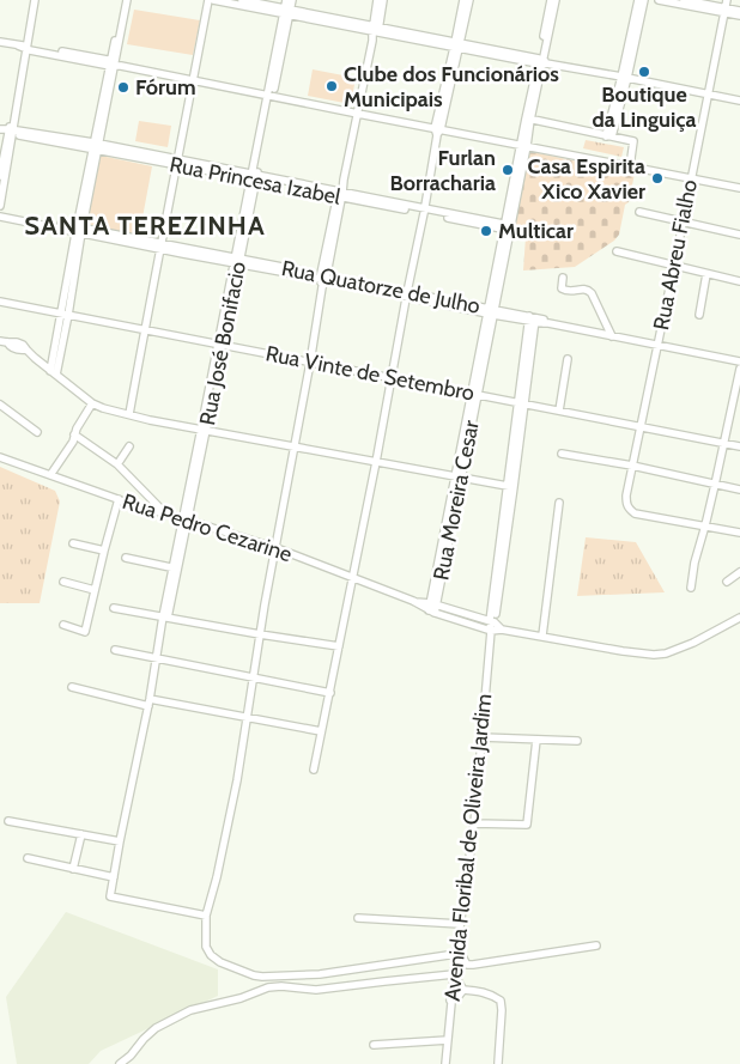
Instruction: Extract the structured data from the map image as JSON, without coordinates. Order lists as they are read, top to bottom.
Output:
{
  "streets": {
    "street": [
      "Rua Princesa Izabel",
      "Rua Abreu Fialho",
      "Rua Quatorze de Julho",
      "Rua José Bonifacio",
      "Rua Vinte de Setembro",
      "Rua Moreira Cesar",
      "Rua Pedro Cezarine",
      "Avenida Floribal de Oliveira Jardim"
    ]
  },
  "crossings": [
    ["Rua Princesa Izabel", "Rua José Bonifacio"],
    ["Rua Princesa Izabel", "Rua Moreira Cesar"],
    ["Rua Abreu Fialho", "Rua Quatorze de Julho"],
    ["Rua Abreu Fialho", "Rua Vinte de Setembro"],
    ["Rua Quatorze de Julho", "Rua José Bonifacio"],
    ["Rua Quatorze de Julho", "Rua Moreira Cesar"],
    ["Rua Quatorze de Julho", "Avenida Floribal de Oliveira Jardim"],
    ["Rua José Bonifacio", "Rua Vinte de Setembro"],
    ["Rua José Bonifacio", "Rua Pedro Cezarine"],
    ["Rua Vinte de Setembro", "Rua Moreira Cesar"],
    ["Rua Vinte de Setembro", "Avenida Floribal de Oliveira Jardim"],
    ["Rua Moreira Cesar", "Rua Pedro Cezarine"],
    ["Rua Pedro Cezarine", "Avenida Floribal de Oliveira Jardim"]
  ],
  "districts": ["SANTA TEREZINHA"],
  "places": [
    "Boutique da Linguiça",
    "Clube dos Funcionários Municipais",
    "Fórum",
    "Furlan Borracharia",
    "Casa Espirita Xico Xavier",
    "Multicar"
  ]
}
